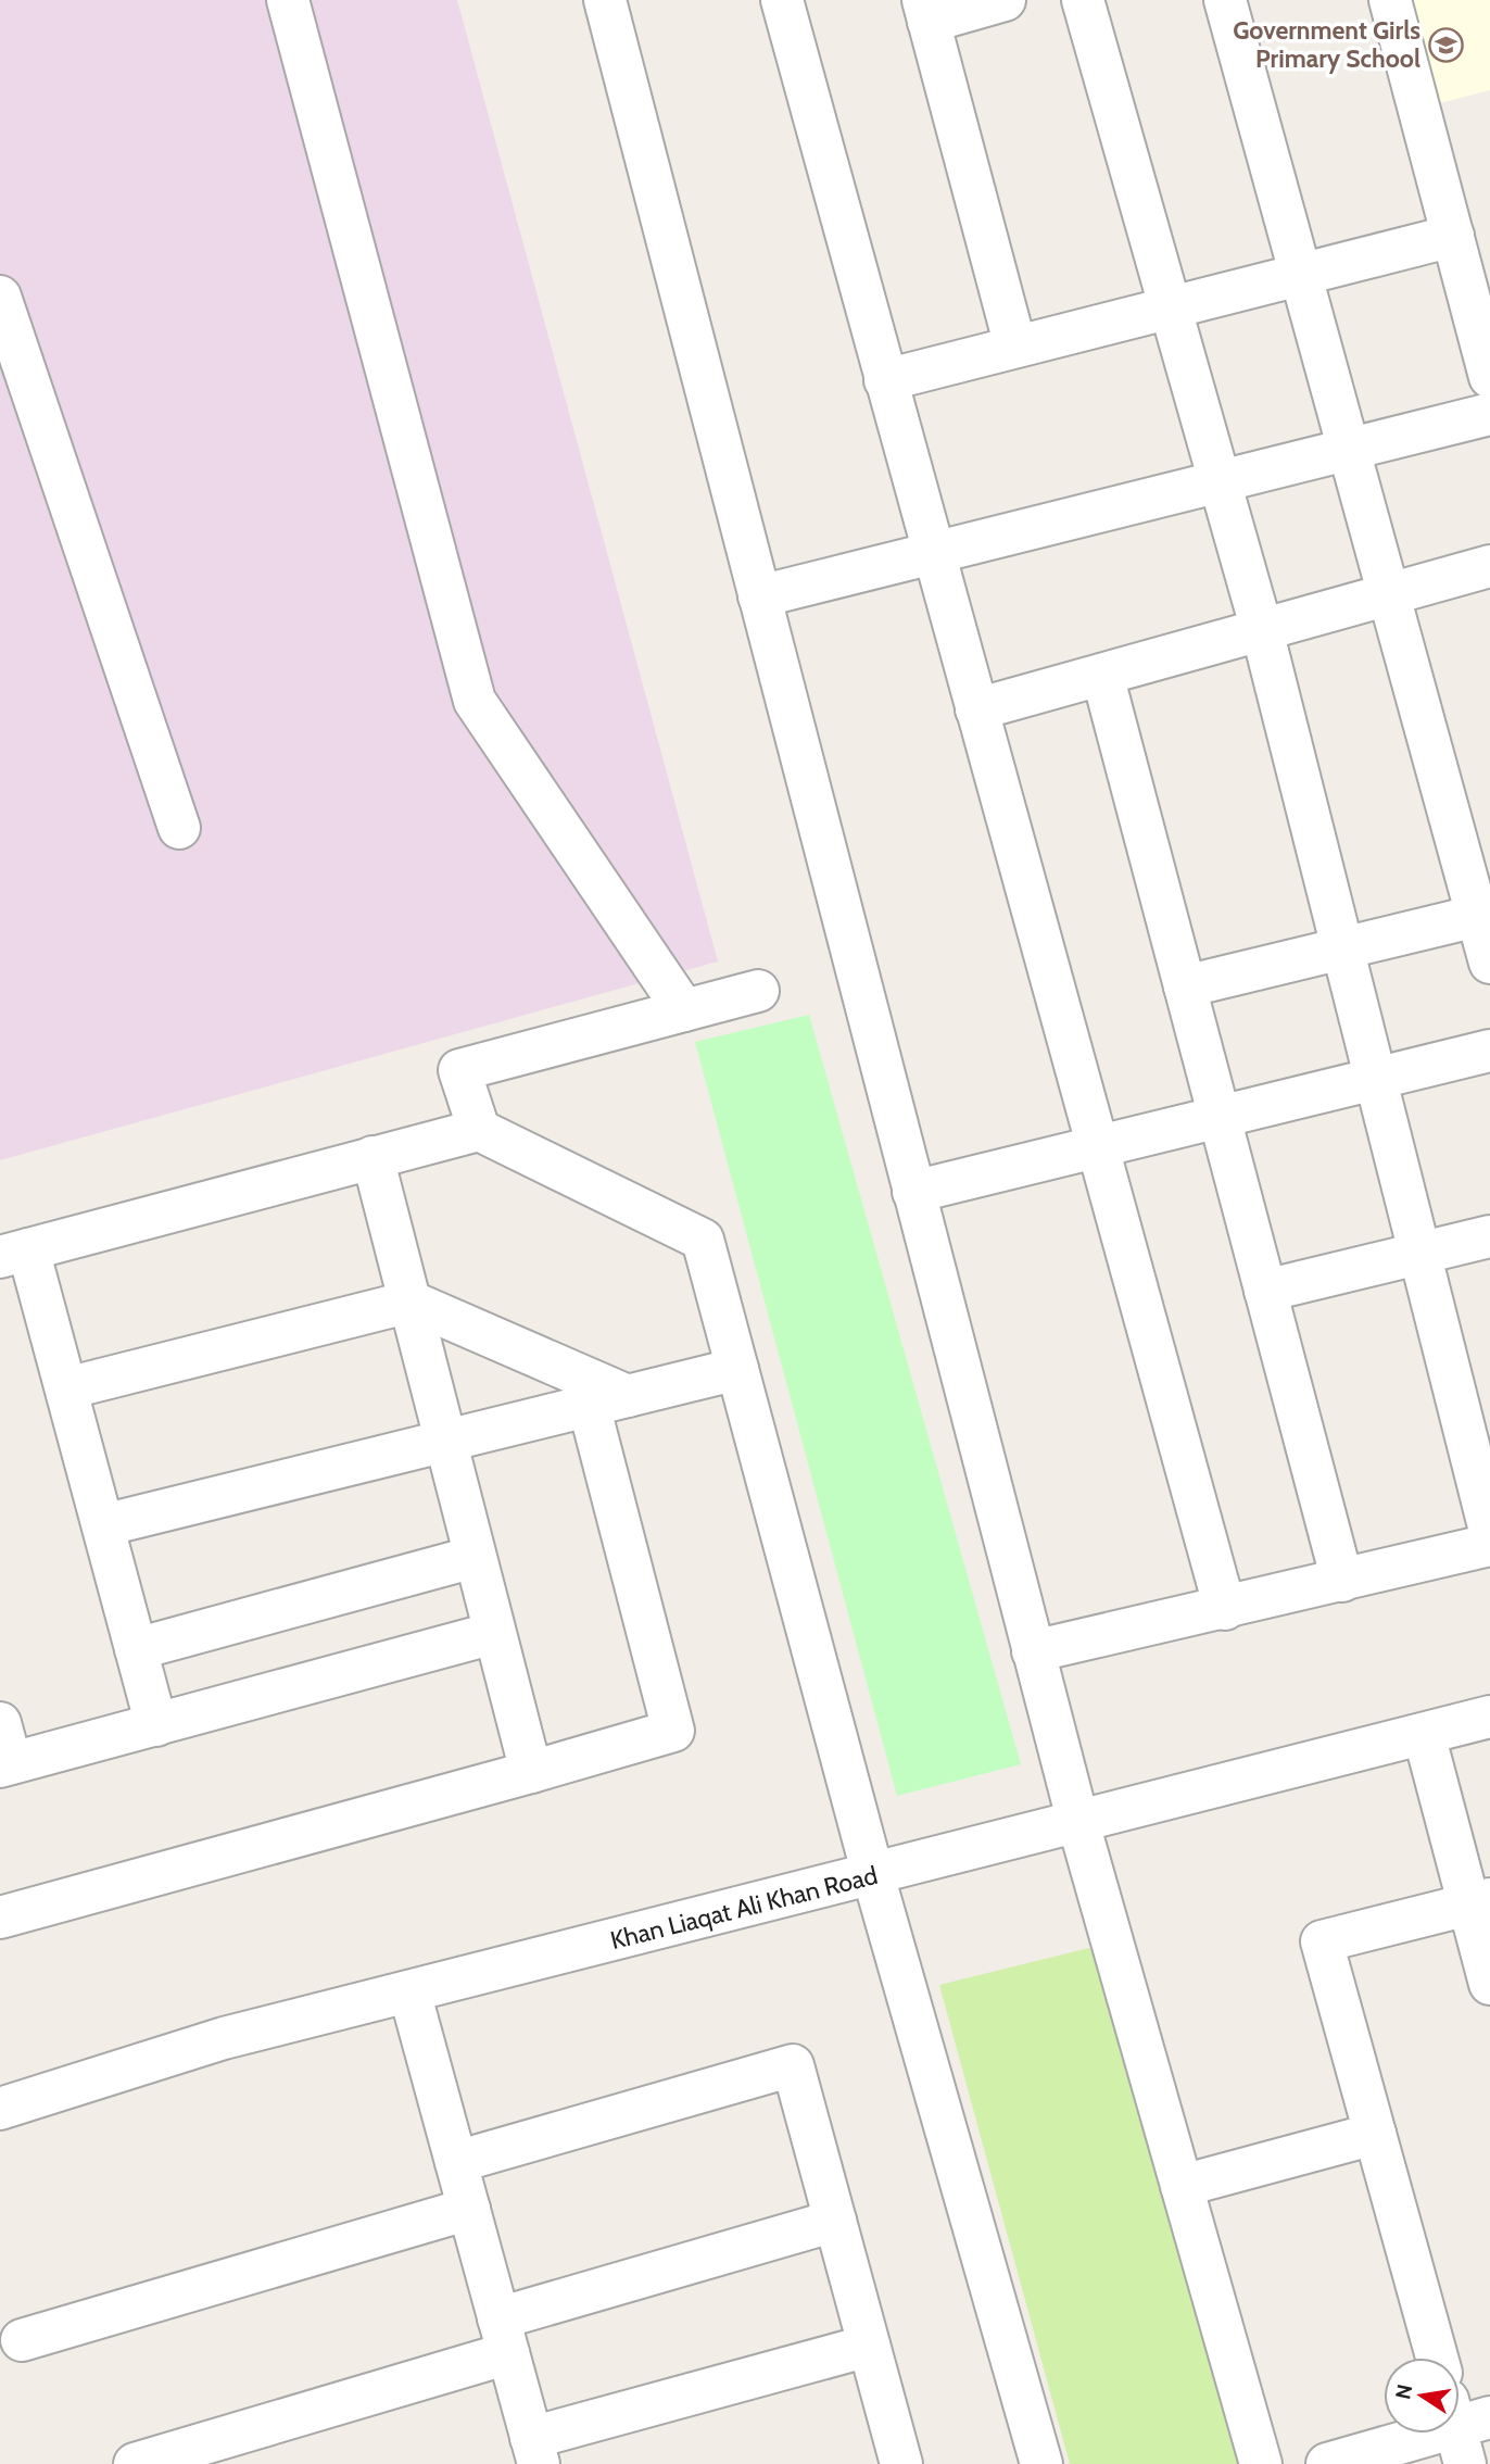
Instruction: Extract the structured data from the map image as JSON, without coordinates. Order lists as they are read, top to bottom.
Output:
{
  "streets": {
    "street": ["Khan Liaqat Ali Khan Road"]
  },
  "places": {
    "school or university": ["Government Girls Primary School"]
  },
  "north": "left"
}
